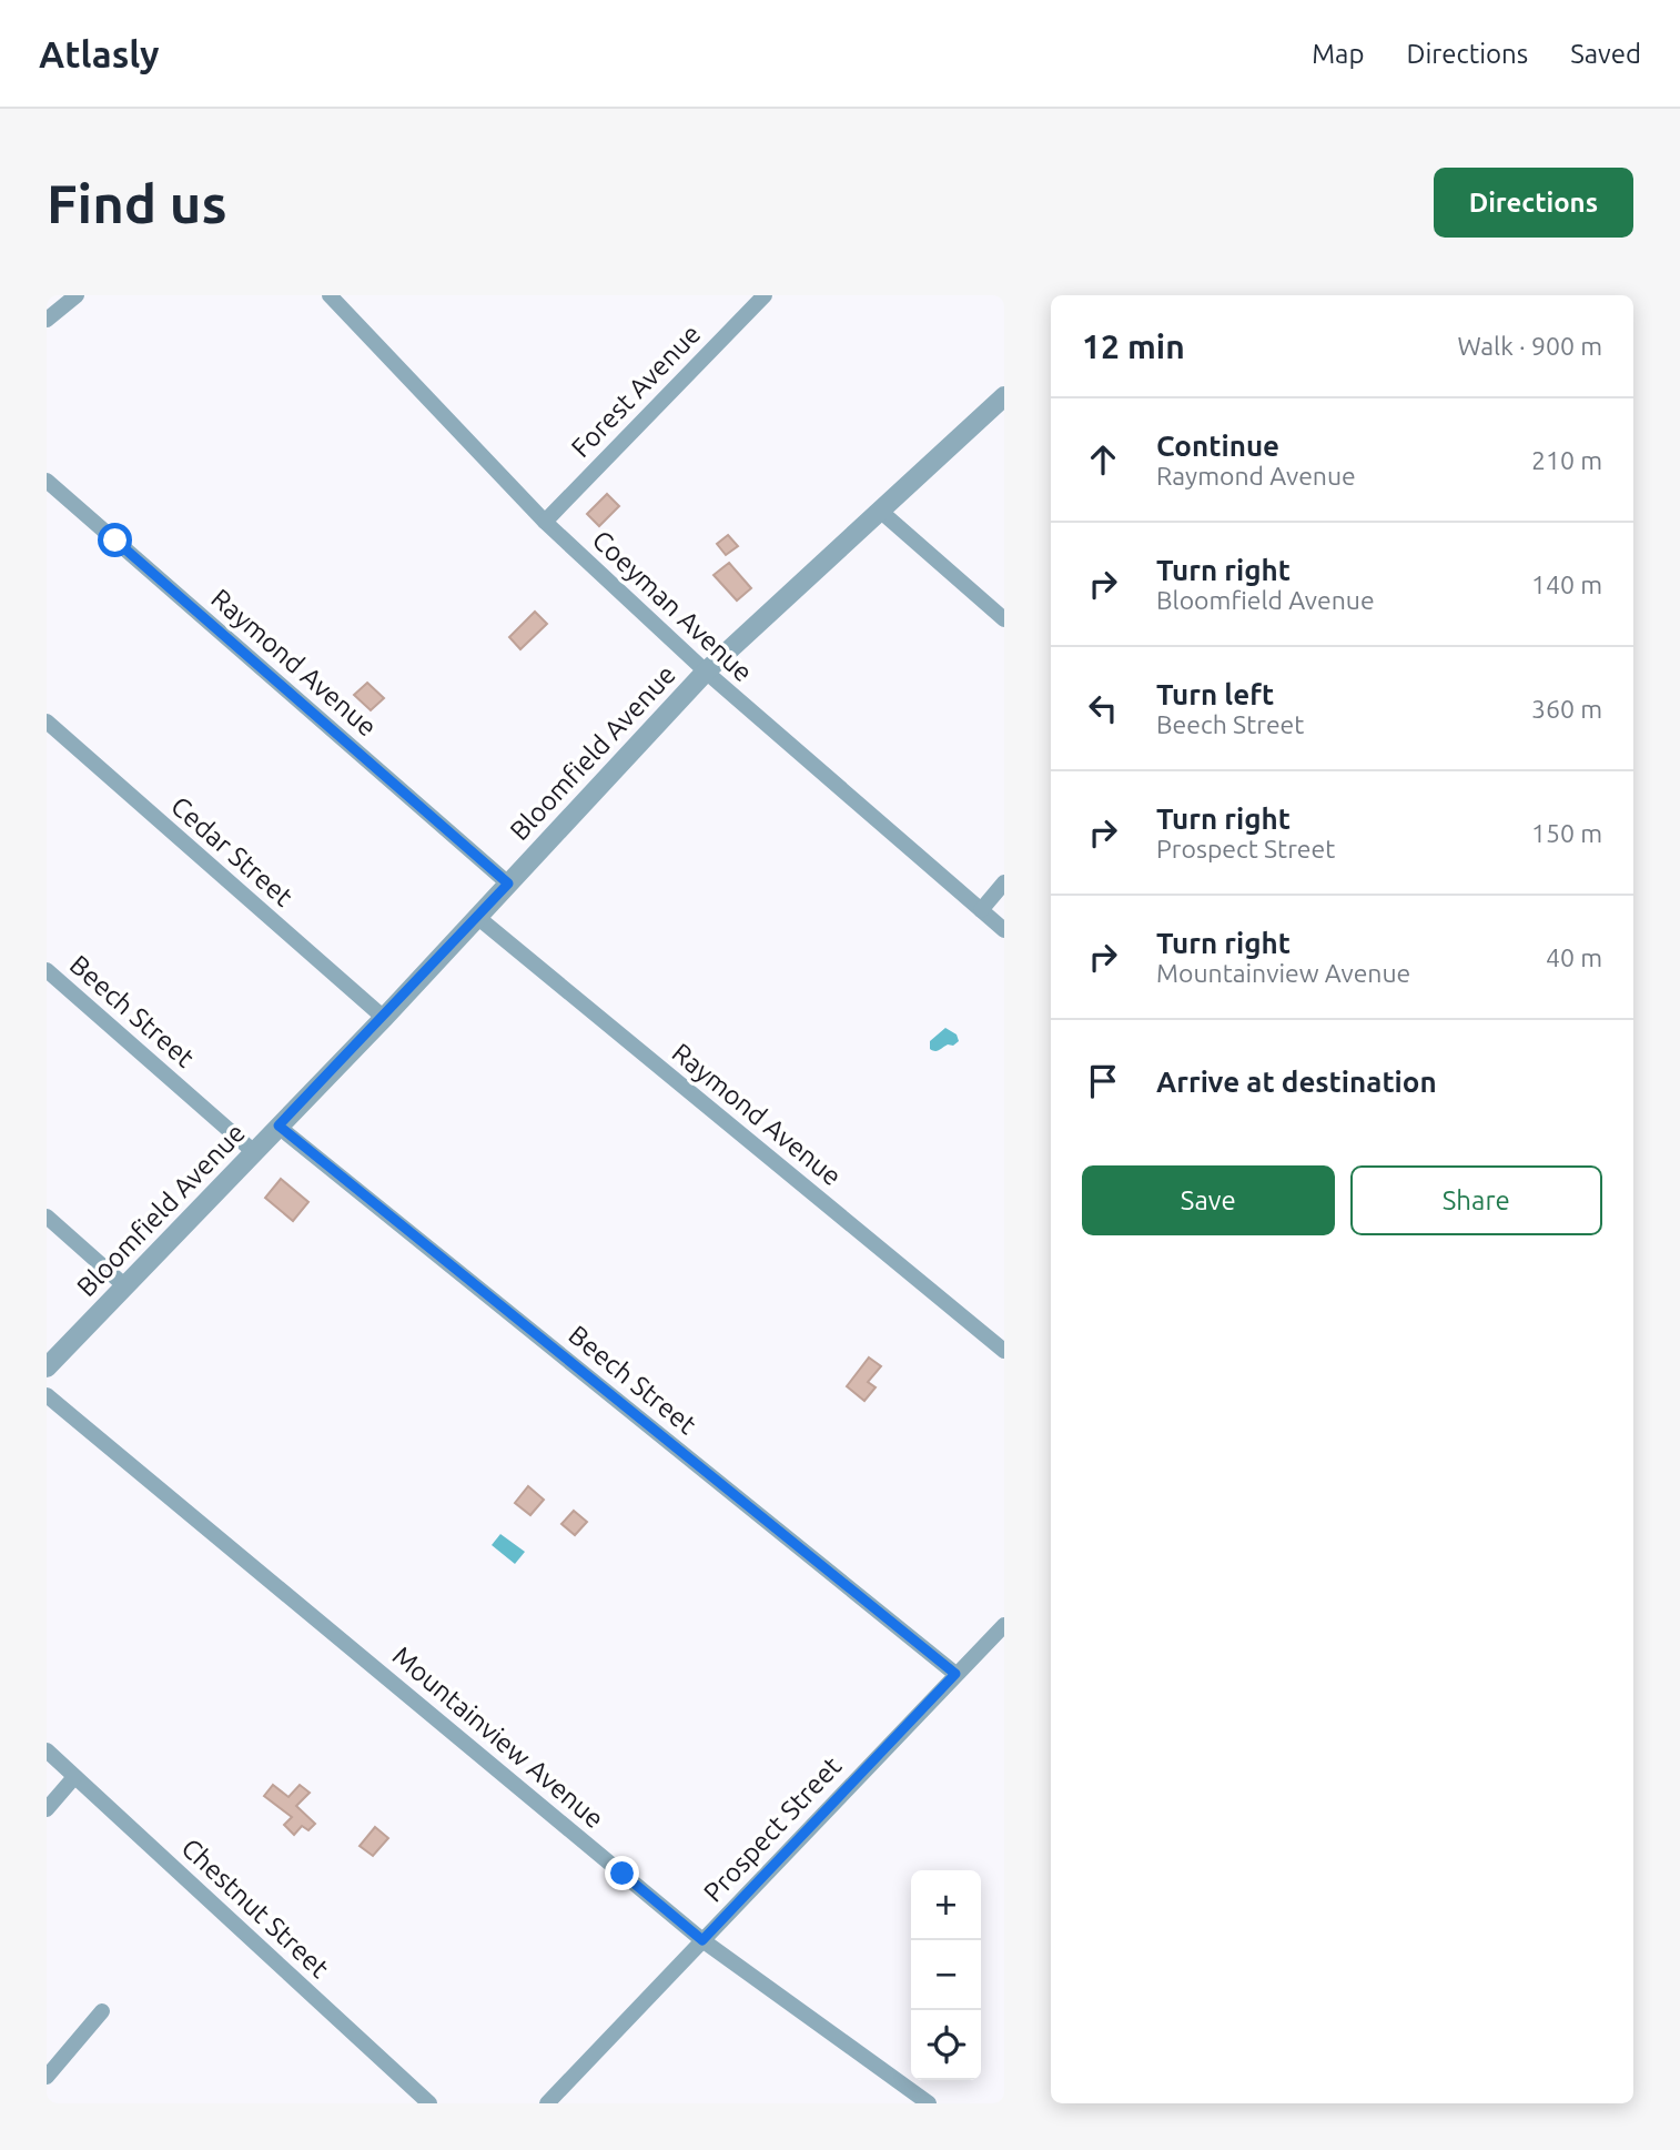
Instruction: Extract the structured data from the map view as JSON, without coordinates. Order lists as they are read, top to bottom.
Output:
{
  "streets": {
    "street": [
      "Forest Avenue",
      "Coeyman Avenue",
      "Raymond Avenue",
      "Bloomfield Avenue",
      "Cedar Street",
      "Beech Street",
      "Mountainview Avenue",
      "Prospect Street",
      "Chestnut Street"
    ]
  },
  "crossings": [
    ["Forest Avenue", "Coeyman Avenue"],
    ["Coeyman Avenue", "Bloomfield Avenue"],
    ["Raymond Avenue", "Bloomfield Avenue"],
    ["Bloomfield Avenue", "Cedar Street"],
    ["Bloomfield Avenue", "Beech Street"],
    ["Beech Street", "Prospect Street"],
    ["Mountainview Avenue", "Prospect Street"]
  ],
  "page": {
    "header": "Atlasly",
    "nav": ["Map", "Directions", "Saved"],
    "buttons": [
      "Directions",
      ["Save", "Share"]
    ],
    "title": "Find us",
    "heading": ["12 min", "Walk · 900 m"],
    "list": [
      ["Continue", "Raymond Avenue", "210 m"],
      ["Turn right", "Bloomfield Avenue", "140 m"],
      ["Turn left", "Beech Street", "360 m"],
      ["Turn right", "Prospect Street", "150 m"],
      ["Turn right", "Mountainview Avenue", "40 m"],
      "Arrive at destination"
    ],
    "map_buttons": ["+", "−"]
  }
}
